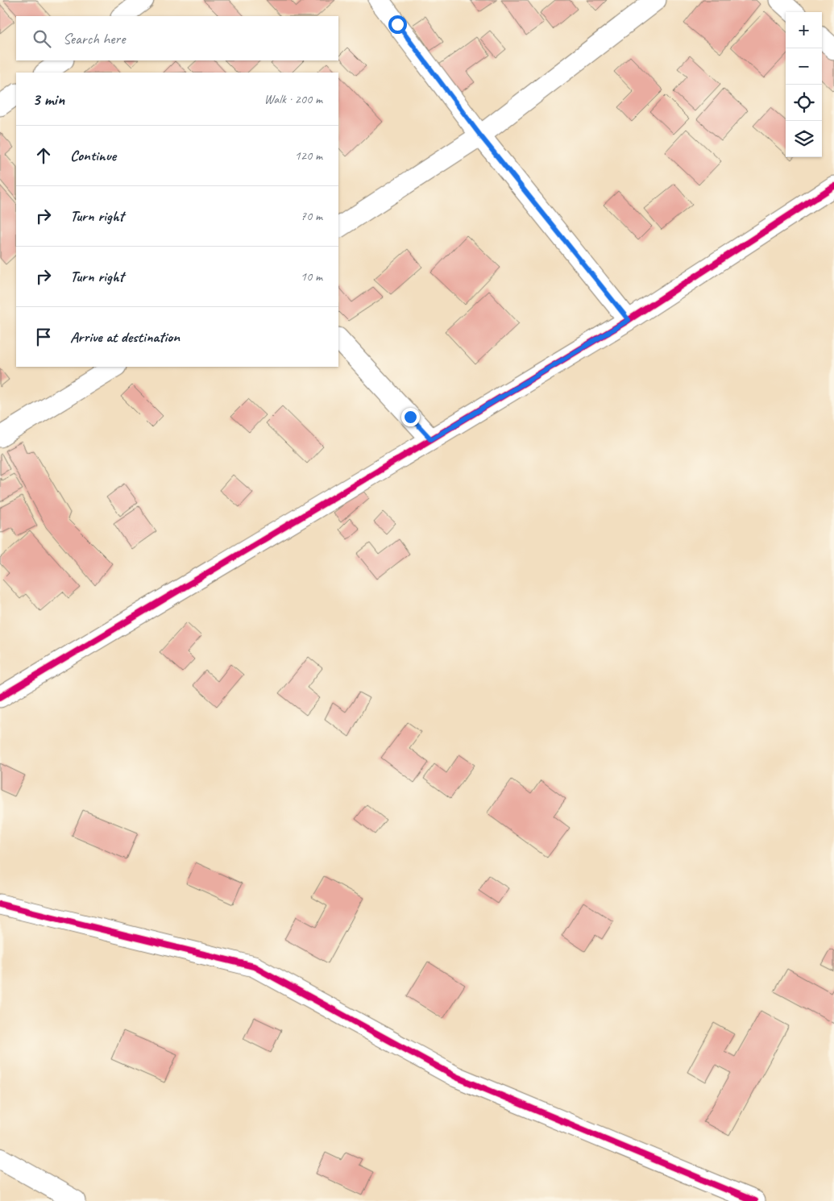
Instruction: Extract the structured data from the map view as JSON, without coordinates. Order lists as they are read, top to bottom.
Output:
{
  "page": {
    "map_buttons": ["+", "−"],
    "search": "Search here",
    "heading": ["3 min", "Walk · 200 m"],
    "list": [
      ["Continue", "120 m"],
      ["Turn right", "70 m"],
      ["Turn right", "10 m"],
      "Arrive at destination"
    ]
  }
}
